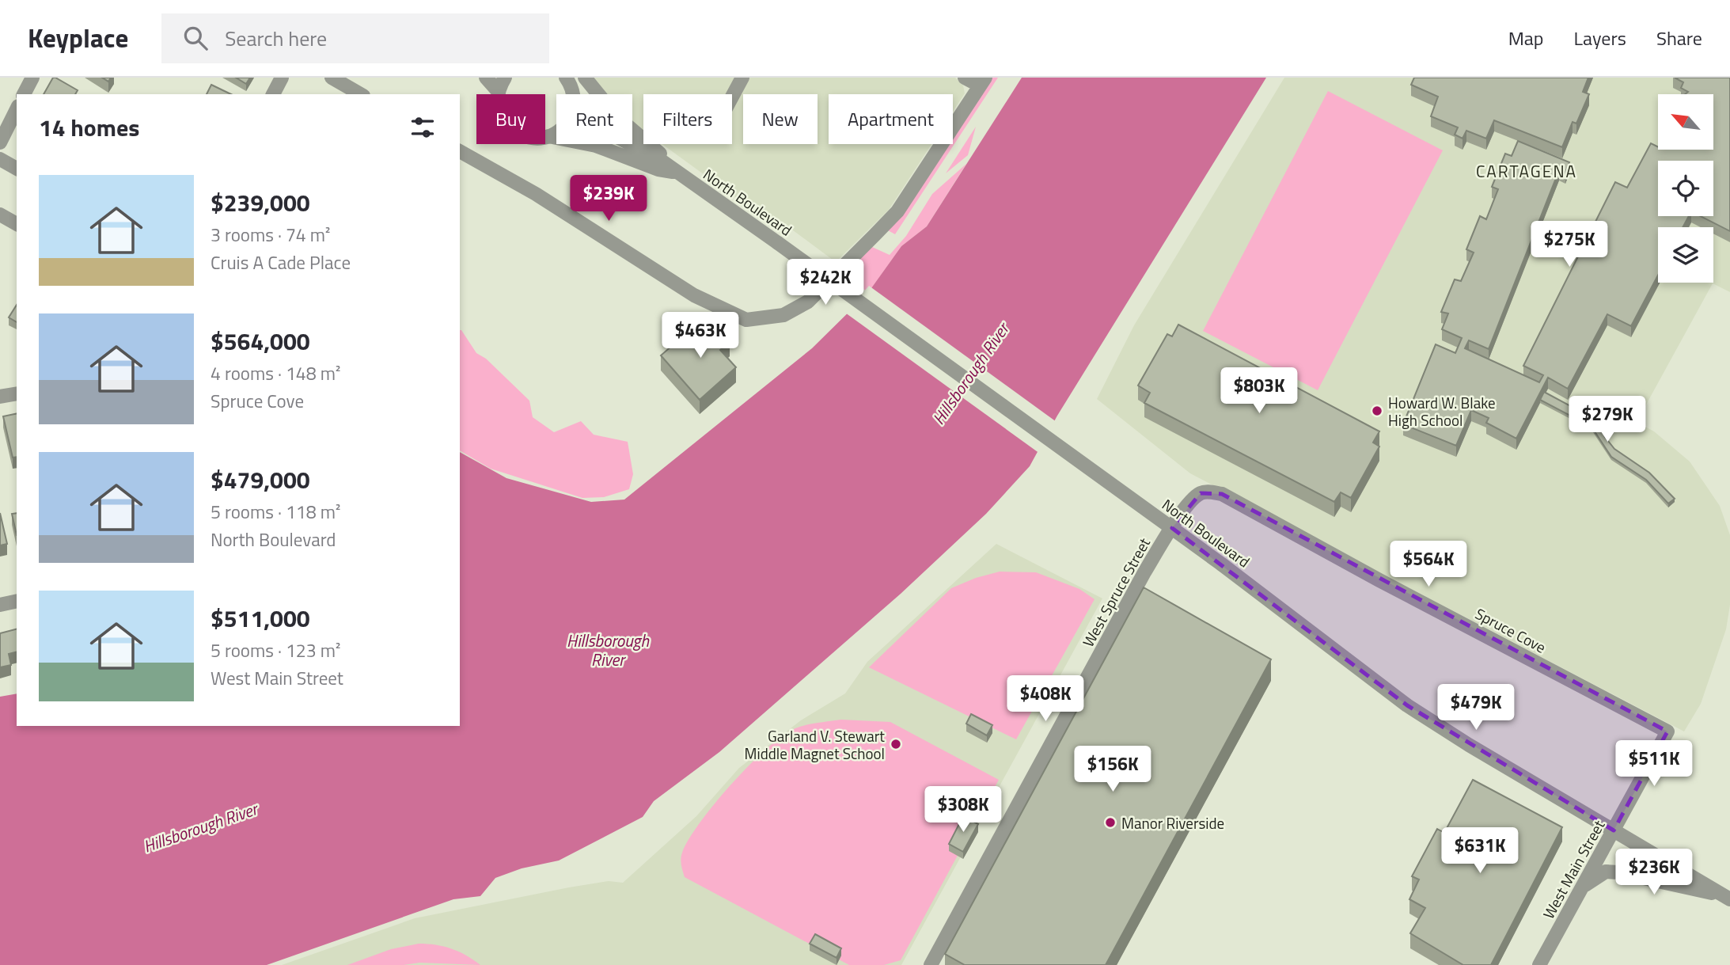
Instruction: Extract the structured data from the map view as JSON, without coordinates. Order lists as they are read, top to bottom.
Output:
{
  "streets": {
    "street": [
      "North Boulevard",
      "West Spruce Street",
      "Spruce Cove",
      "West Main Street"
    ]
  },
  "crossings": [
    ["North Boulevard", "West Main Street"],
    ["West Spruce Street", "Spruce Cove"],
    ["Spruce Cove", "West Main Street"]
  ],
  "districts": ["CARTAGENA"],
  "water": ["Hillsborough River"],
  "places": ["Howard W. Blake High School", "Garland V. Stewart Middle Magnet School", "Manor Riverside"],
  "north": "top left",
  "page": {
    "header": "Keyplace",
    "search": "Search here",
    "nav": ["Map", "Layers", "Share"],
    "chip": [
      "Buy",
      "Rent",
      "Filters",
      "New",
      "Apartment"
    ],
    "heading": "14 homes",
    "list": [
      {
        "name": "$239,000",
        "note": "3 rooms · 74 m² · Cruis A Cade Place"
      },
      {
        "name": "$564,000",
        "note": "4 rooms · 148 m² · Spruce Cove"
      },
      {
        "name": "$479,000",
        "note": "5 rooms · 118 m² · North Boulevard"
      },
      {
        "name": "$511,000",
        "note": "5 rooms · 123 m² · West Main Street"
      }
    ],
    "price": [
      "$239K",
      "$275K",
      "$242K",
      "$463K",
      "$803K",
      "$279K",
      "$564K",
      "$408K",
      "$479K",
      "$511K",
      "$156K",
      "$308K",
      "$631K",
      "$236K"
    ]
  }
}
